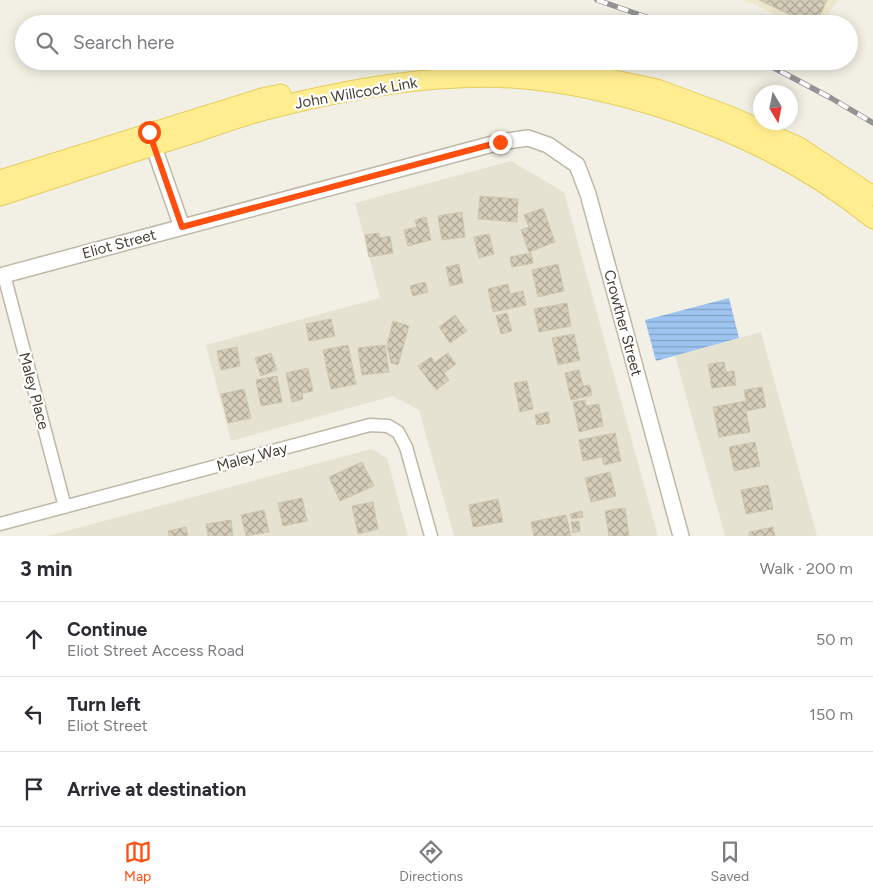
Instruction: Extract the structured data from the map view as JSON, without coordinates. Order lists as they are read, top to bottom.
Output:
{
  "streets": {
    "main road": ["John Willcock Link"],
    "street": [
      "Eliot Street",
      "Crowther Street",
      "Maley Place",
      "Maley Way"
    ]
  },
  "crossings": [
    ["Eliot Street", "Crowther Street"],
    ["Eliot Street", "Maley Place"],
    ["Maley Place", "Maley Way"]
  ],
  "north": "bottom",
  "page": {
    "search": "Search here",
    "heading": ["3 min", "Walk · 200 m"],
    "list": [
      ["Continue", "Eliot Street Access Road", "50 m"],
      ["Turn left", "Eliot Street", "150 m"],
      "Arrive at destination"
    ],
    "nav": ["Map", "Directions", "Saved"]
  }
}
